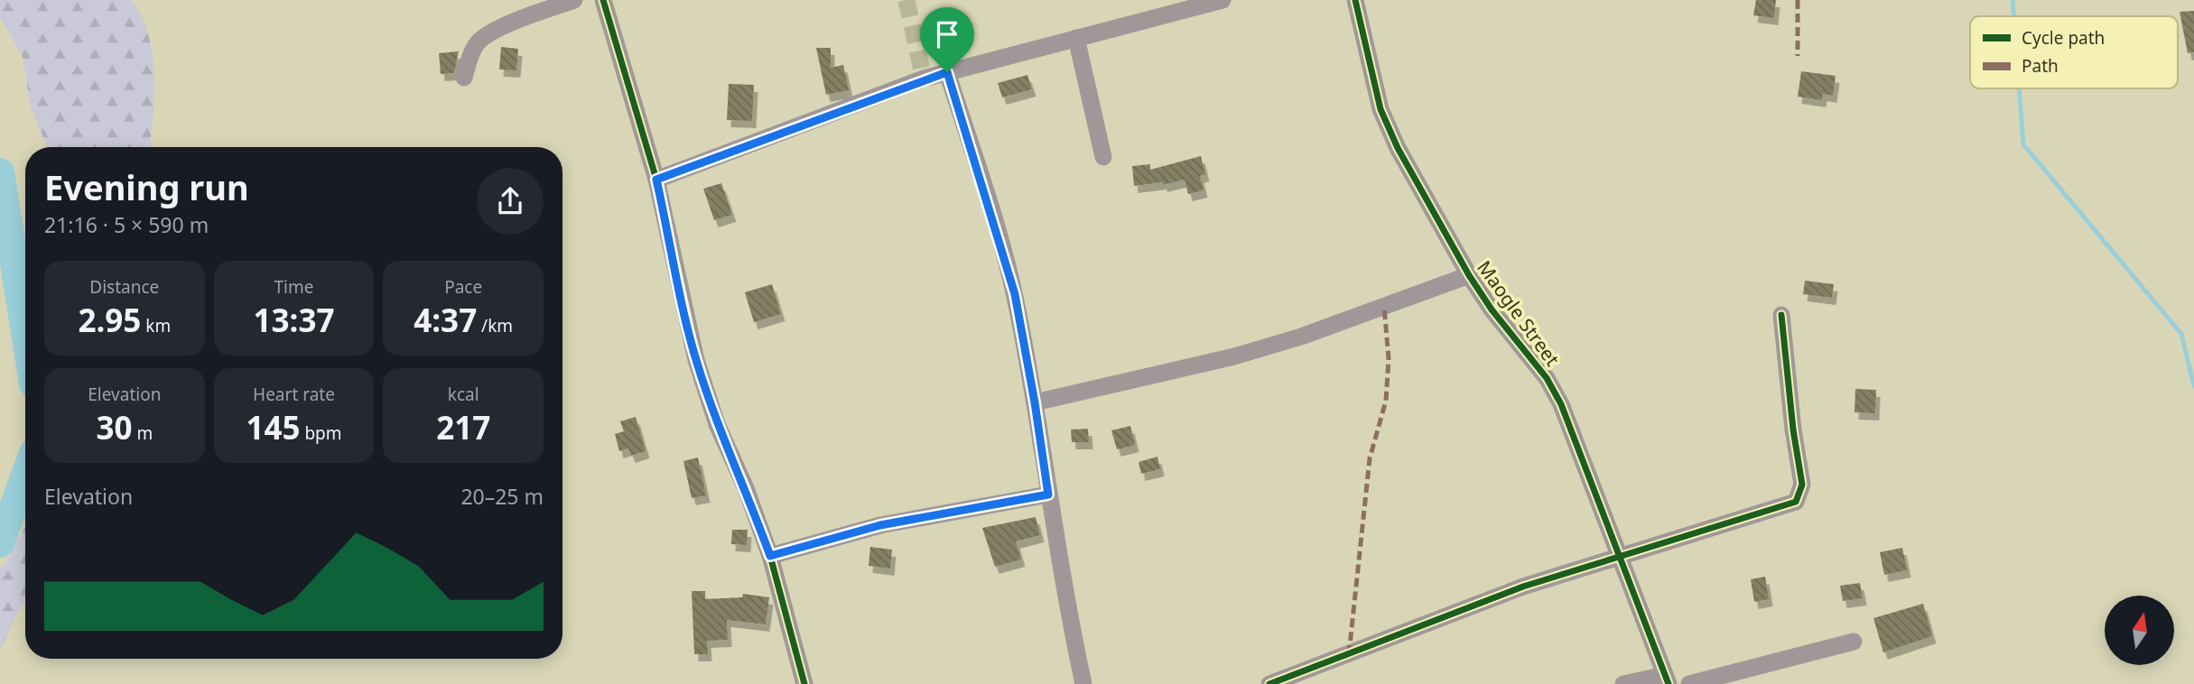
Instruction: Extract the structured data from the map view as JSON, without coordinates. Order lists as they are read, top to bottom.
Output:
{
  "streets": {
    "street": ["Maogle Street"]
  },
  "legend": ["Cycle path", "Path"],
  "north": "top",
  "page": {
    "heading": ["Evening run", "21:16 · 5 × 590 m"],
    "stats": [
      ["Distance", "2.95 km"],
      ["Time", "13:37"],
      ["Pace", "4:37 /km"],
      ["Elevation", "30 m"],
      ["Heart rate", "145 bpm"],
      ["kcal", "217"]
    ],
    "chart": ["Elevation", "20–25 m"]
  }
}
